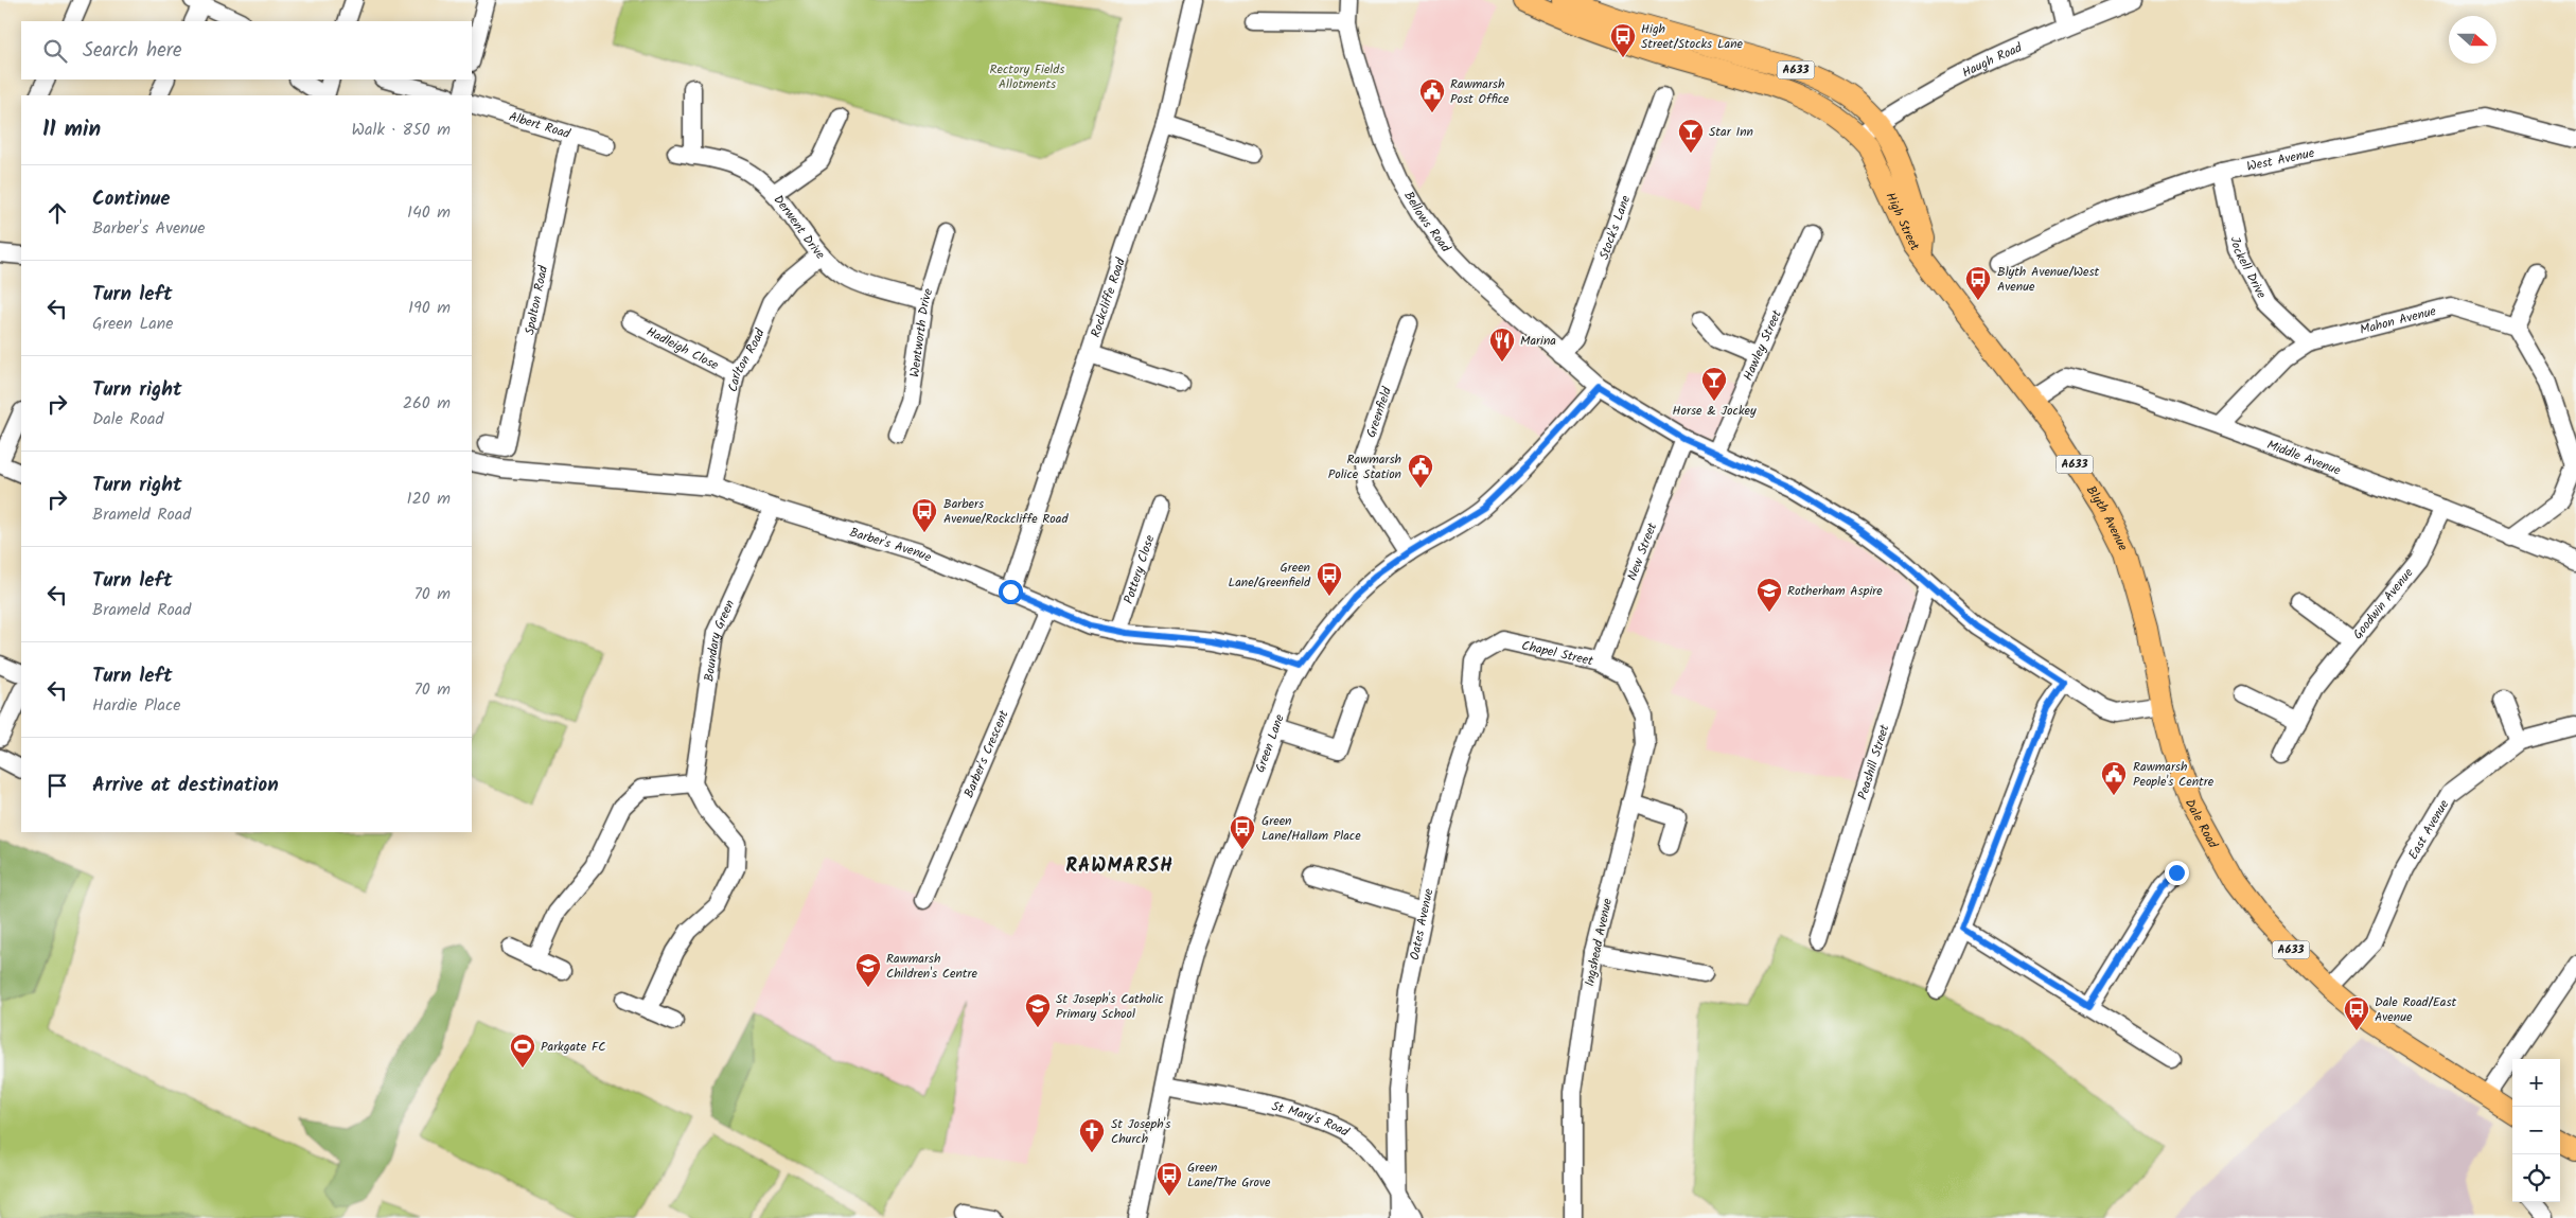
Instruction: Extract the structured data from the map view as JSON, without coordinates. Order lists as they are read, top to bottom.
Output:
{
  "streets": {
    "main road": [
      "A633",
      "High Street",
      "Blyth Avenue",
      "Dale Road"
    ],
    "street": [
      "Haugh Road",
      "Albert Road",
      "West Avenue",
      "Bellows Road",
      "Derwent Drive",
      "Stock's Lane",
      "Jockell Drive",
      "Rockcliffe Road",
      "Spalton Road",
      "Mahon Avenue",
      "Wentworth Drive",
      "Hawley Street",
      "Hadleigh Close",
      "Carlton Road",
      "Greenfield",
      "Middle Avenue",
      "Barber's Avenue",
      "New Street",
      "Pottery Close",
      "Goodwin Avenue",
      "Boundary Green",
      "Chapel Street",
      "Green Lane",
      "Barber's Crescent",
      "Peashill Street",
      "East Avenue",
      "Oates Avenue",
      "Ingshead Avenue",
      "St Mary's Road"
    ]
  },
  "crossings": [
    ["Haugh Road", "High Street"],
    ["Albert Road", "Spalton Road"],
    ["West Avenue", "Jockell Drive"],
    ["Bellows Road", "Stock's Lane"],
    ["Bellows Road", "Green Lane"],
    ["High Street", "Blyth Avenue"],
    ["Derwent Drive", "Wentworth Drive"],
    ["Derwent Drive", "Carlton Road"],
    ["Jockell Drive", "Mahon Avenue"],
    ["Rockcliffe Road", "Barber's Avenue"],
    ["Mahon Avenue", "Middle Avenue"],
    ["Hadleigh Close", "Carlton Road"],
    ["Carlton Road", "Barber's Avenue"],
    ["Greenfield", "Green Lane"],
    ["Middle Avenue", "Blyth Avenue"],
    ["Middle Avenue", "Goodwin Avenue"],
    ["Blyth Avenue", "Dale Road"],
    ["Barber's Avenue", "Pottery Close"],
    ["Barber's Avenue", "Boundary Green"],
    ["Barber's Avenue", "Green Lane"],
    ["Barber's Avenue", "Barber's Crescent"],
    ["New Street", "Chapel Street"],
    ["Chapel Street", "Oates Avenue"],
    ["Chapel Street", "Ingshead Avenue"],
    ["Green Lane", "St Mary's Road"],
    ["Dale Road", "East Avenue"],
    ["Oates Avenue", "St Mary's Road"]
  ],
  "districts": ["RAWMARSH"],
  "parks": ["Rectory Fields Allotments"],
  "places": {
    "bus stop": [
      "High Street/Stocks Lane",
      "Blyth Avenue/West Avenue",
      "Barbers Avenue/Rockcliffe Road",
      "Green Lane/Greenfield",
      "Green Lane/Hallam Place",
      "Dale Road/East Avenue",
      "Green Lane/The Grove"
    ],
    "public building": ["Rawmarsh Post Office", "Rawmarsh Police Station", "Rawmarsh People's Centre"],
    "bar": ["Star Inn", "Horse & Jockey"],
    "restaurant": ["Marina"],
    "school or university": ["Rotherham Aspire", "Rawmarsh Children's Centre", "St Joseph's Catholic Primary School"],
    "sports": ["Parkgate FC"],
    "church": ["St Joseph's Church"]
  },
  "north": "right",
  "page": {
    "search": "Search here",
    "heading": ["11 min", "Walk · 850 m"],
    "list": [
      ["Continue", "Barber's Avenue", "140 m"],
      ["Turn left", "Green Lane", "190 m"],
      ["Turn right", "Dale Road", "260 m"],
      ["Turn right", "Brameld Road", "120 m"],
      ["Turn left", "Brameld Road", "70 m"],
      ["Turn left", "Hardie Place", "70 m"],
      "Arrive at destination"
    ],
    "map_buttons": ["+", "−"]
  }
}
